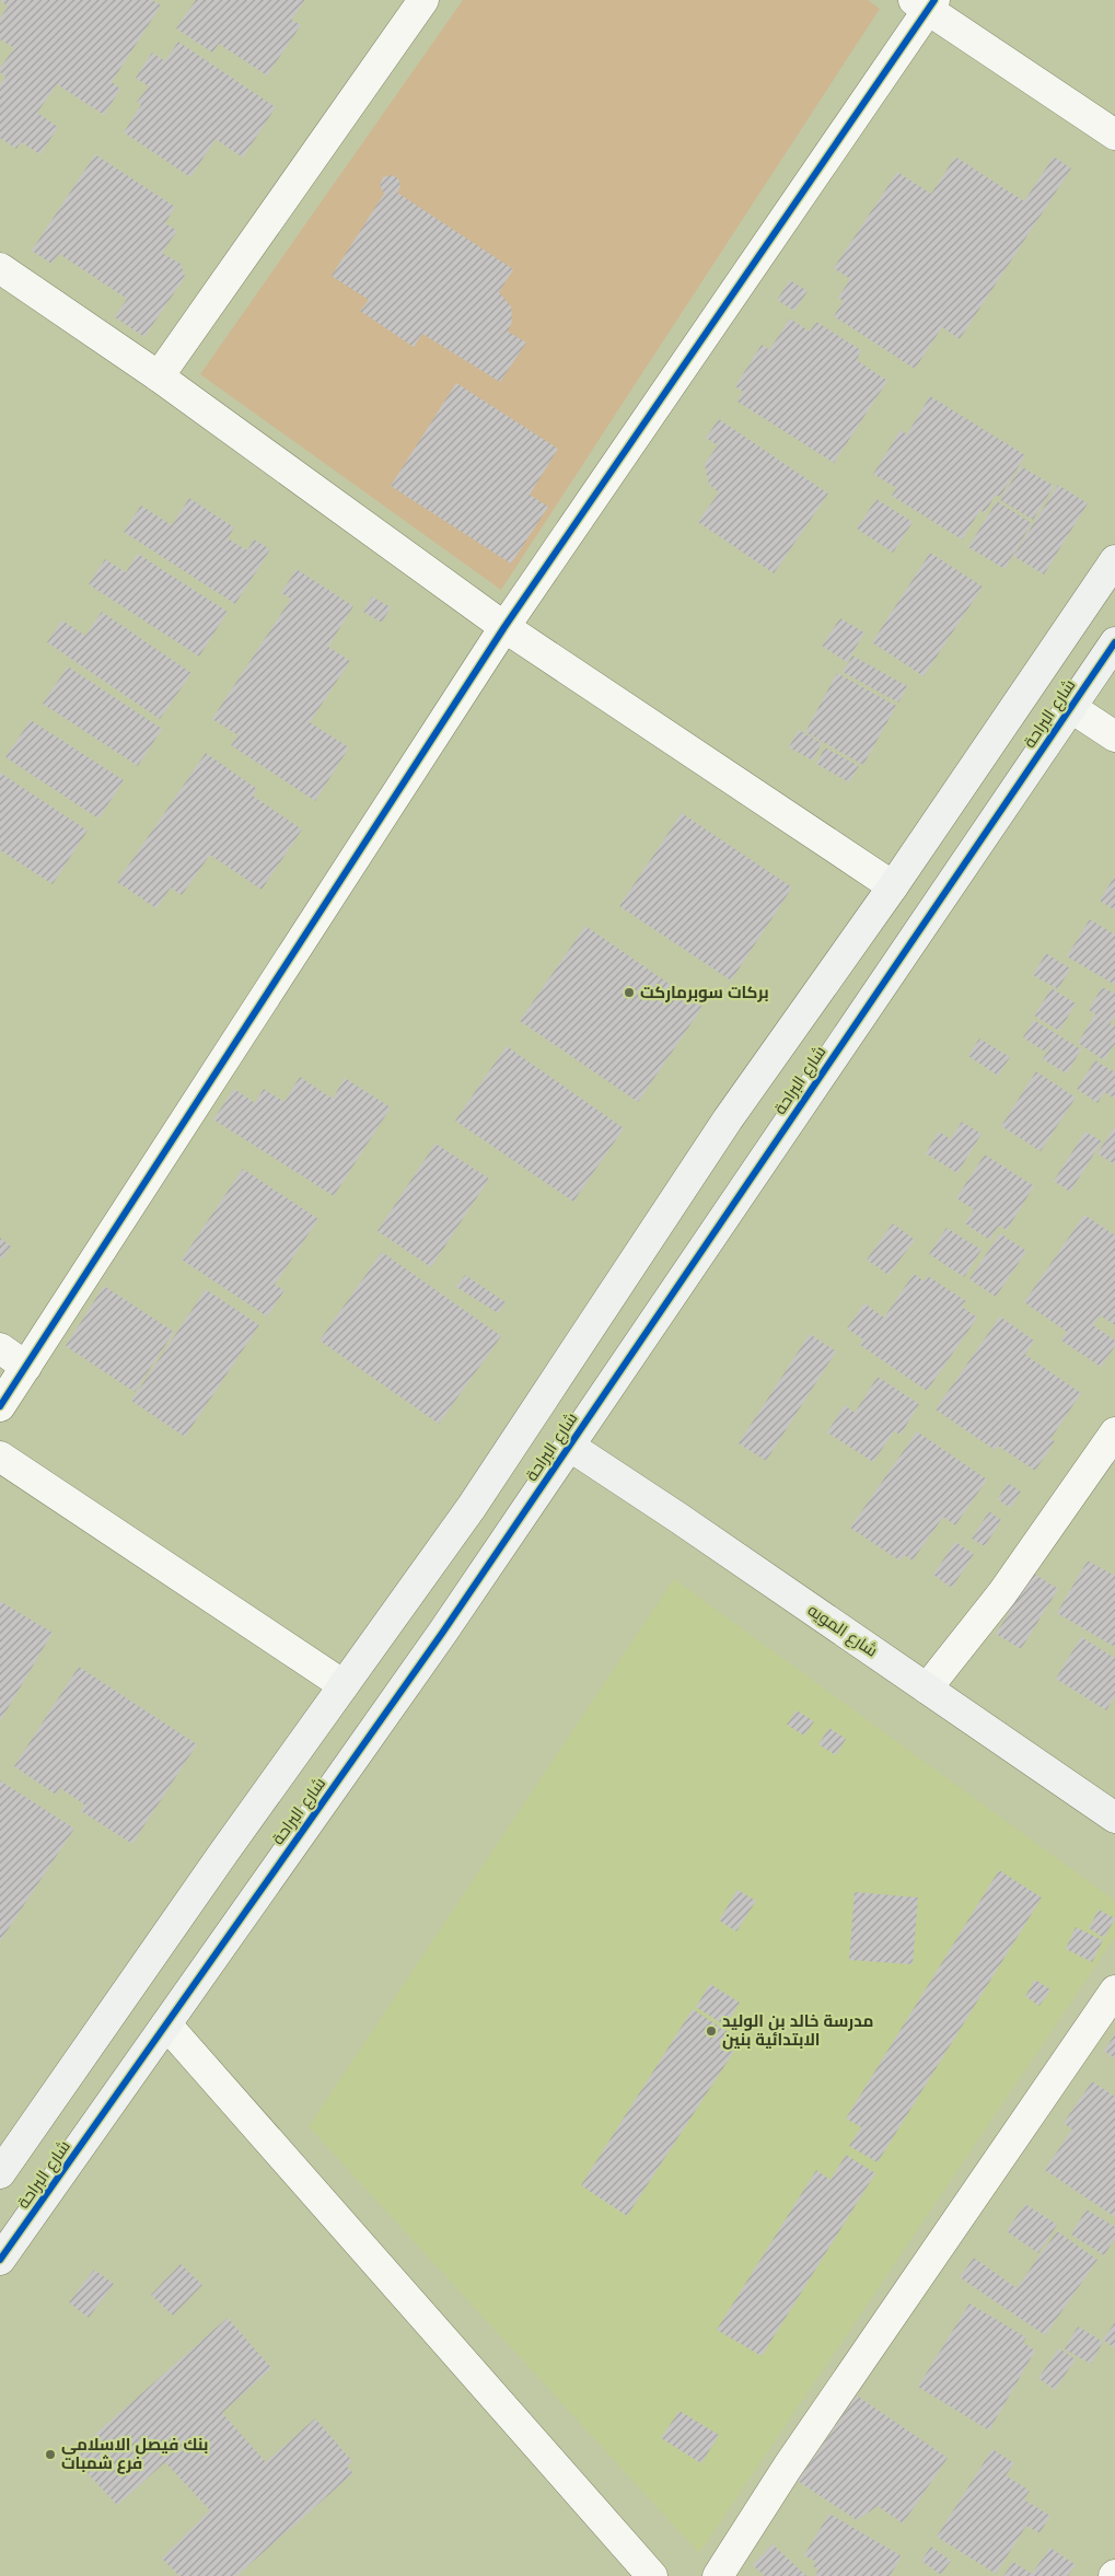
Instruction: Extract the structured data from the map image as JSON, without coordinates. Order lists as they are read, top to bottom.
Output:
{
  "streets": {
    "street": ["شارع البراحة", "شارع المويه"]
  },
  "crossings": [
    ["شارع البراحة", "شارع المويه"]
  ],
  "places": ["بركات سوبرماركت", "مدرسة خالد بن الوليد الابتدائية بنين", "بنك فيصل الاسلامي فرع شمبات"]
}
